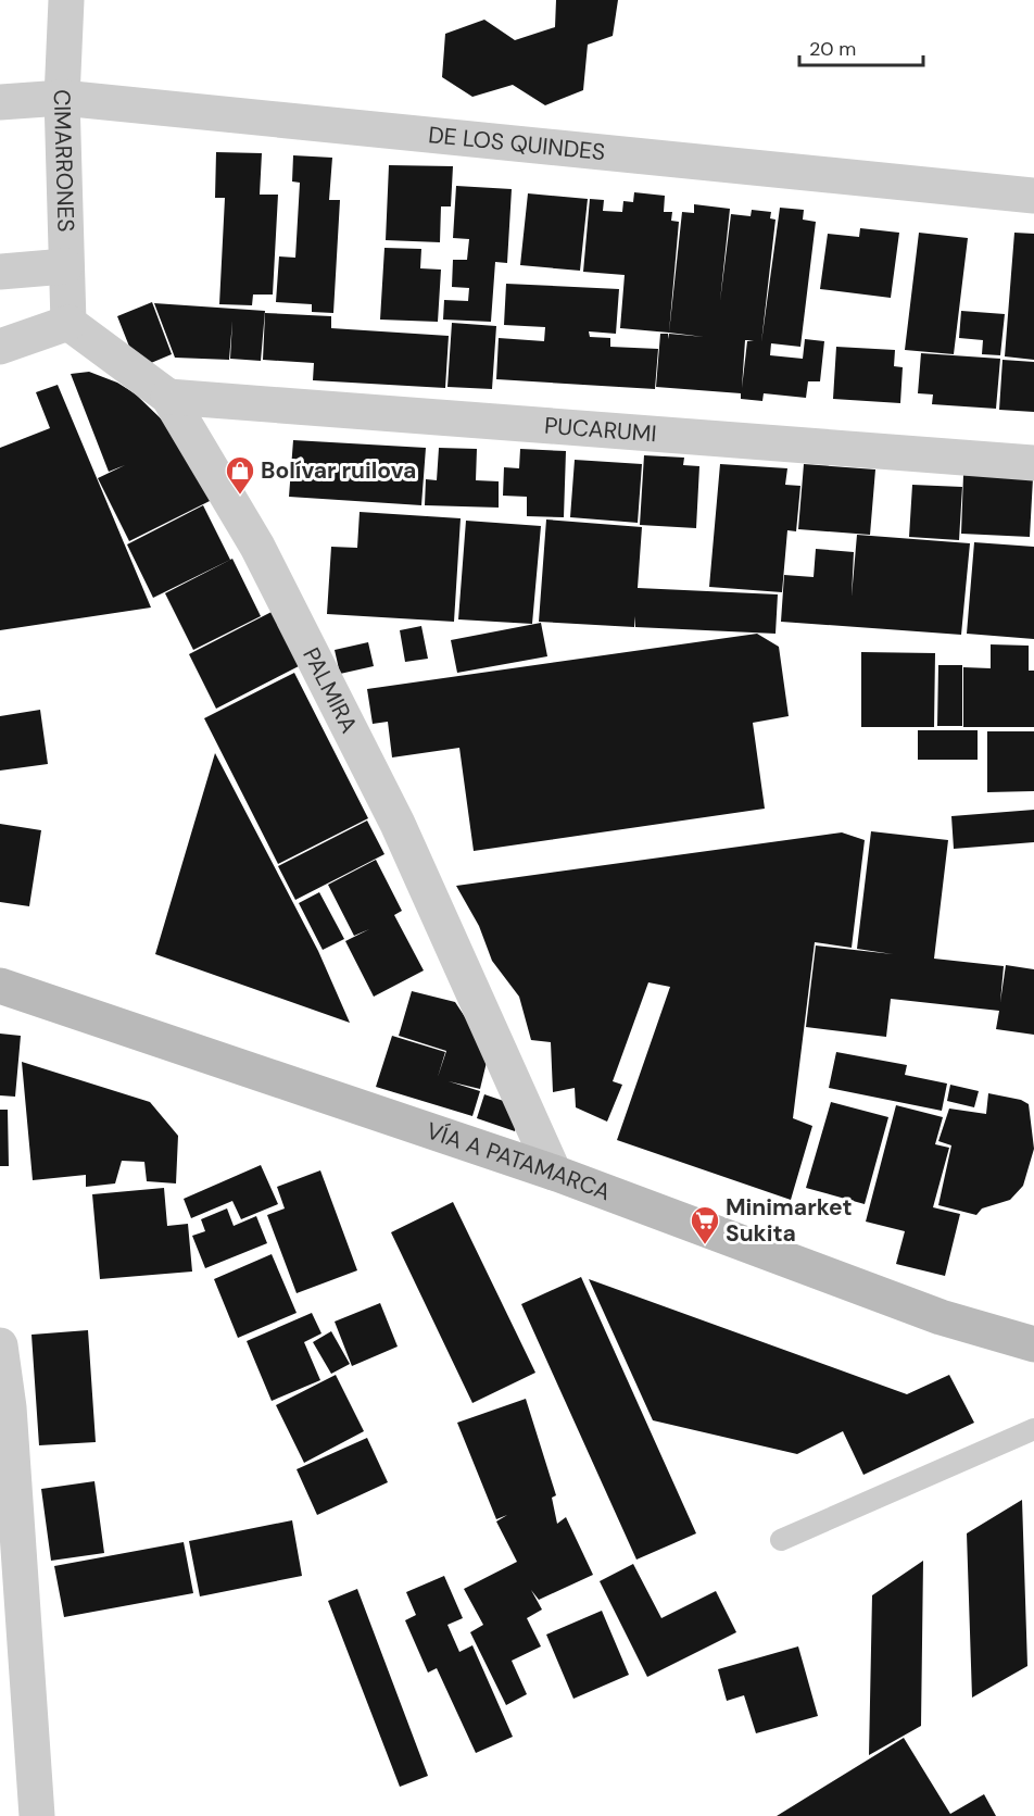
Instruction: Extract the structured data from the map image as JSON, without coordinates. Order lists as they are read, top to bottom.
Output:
{
  "streets": {
    "street": [
      "DE LOS QUINDES",
      "CIMARRONES",
      "PUCARUMI",
      "PALMIRA",
      "VÍA A PATAMARCA"
    ]
  },
  "crossings": [
    ["DE LOS QUINDES", "CIMARRONES"],
    ["CIMARRONES", "PALMIRA"],
    ["PUCARUMI", "PALMIRA"],
    ["PALMIRA", "VÍA A PATAMARCA"]
  ],
  "places": {
    "shop": ["Bolívar ruilova"],
    "supermarket": ["Minimarket Sukita"]
  },
  "scale_bar": "20 m"
}
